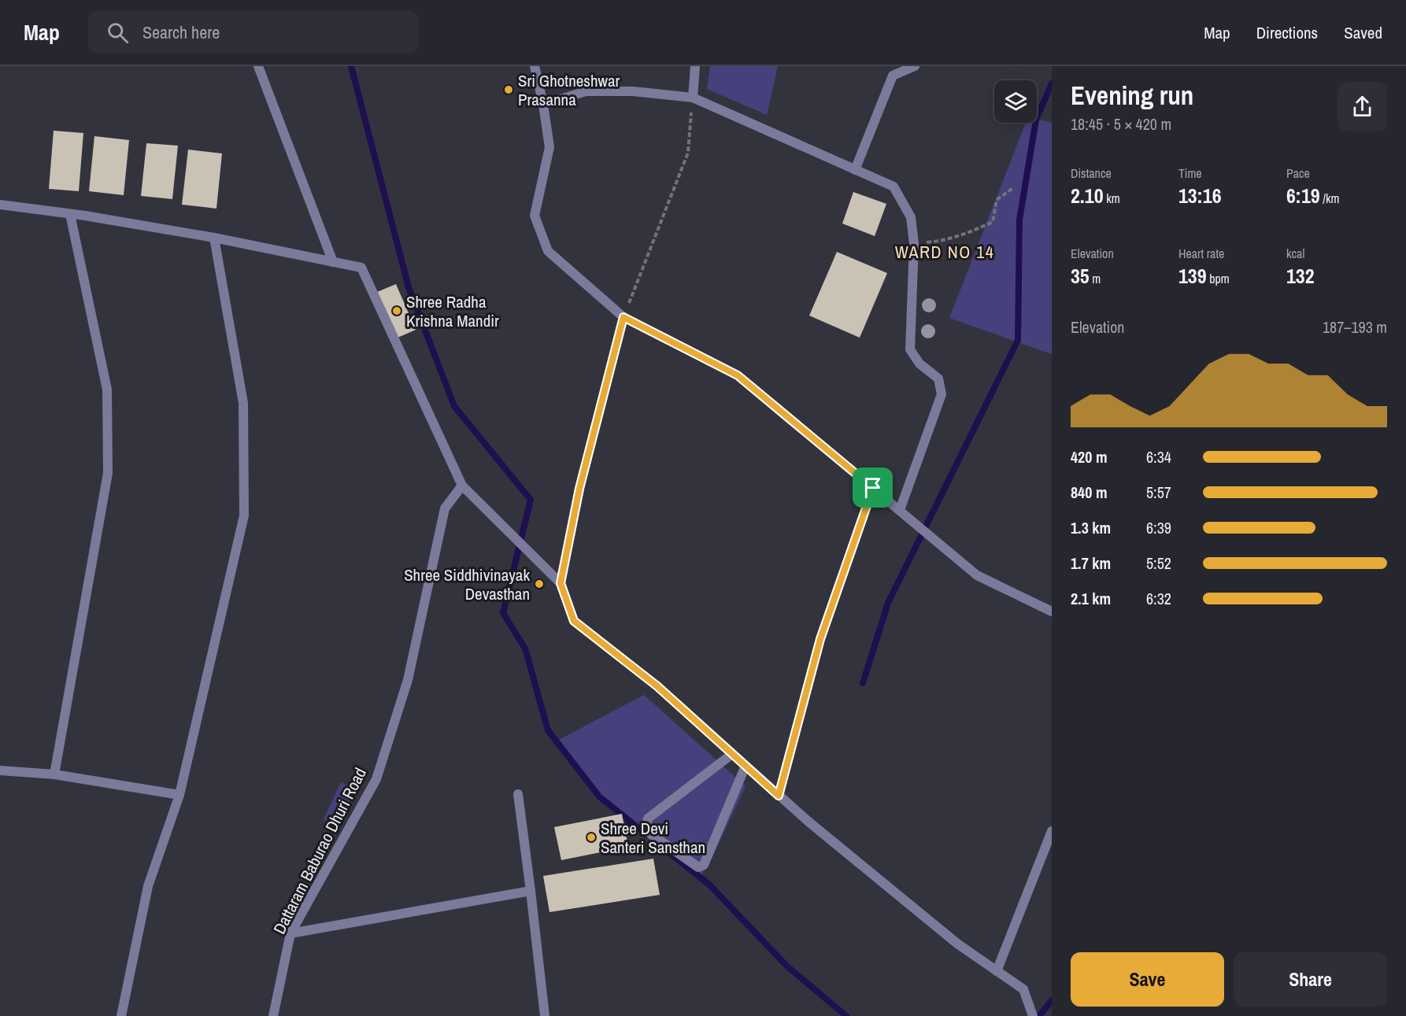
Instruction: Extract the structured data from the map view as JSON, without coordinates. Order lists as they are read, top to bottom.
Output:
{
  "streets": {
    "street": ["Dattaram Baburao Dhuri Road"]
  },
  "districts": ["WARD NO 14"],
  "places": [
    "Sri Ghotneshwar Prasanna",
    "Shree Radha Krishna Mandir",
    "Shree Siddhivinayak Devasthan",
    "Shree Devi Santeri Sansthan"
  ],
  "page": {
    "header": "Map",
    "search": "Search here",
    "nav": ["Map", "Directions", "Saved"],
    "heading": ["Evening run", "18:45 · 5 × 420 m"],
    "stats": [
      ["Distance", "2.10 km"],
      ["Time", "13:16"],
      ["Pace", "6:19 /km"],
      ["Elevation", "35 m"],
      ["Heart rate", "139 bpm"],
      ["kcal", "132"]
    ],
    "chart": ["Elevation", "187–193 m"],
    "list": [
      {
        "name": "420 m",
        "note": "6:34"
      },
      {
        "name": "840 m",
        "note": "5:57"
      },
      {
        "name": "1.3 km",
        "note": "6:39"
      },
      {
        "name": "1.7 km",
        "note": "5:52"
      },
      {
        "name": "2.1 km",
        "note": "6:32"
      }
    ],
    "buttons": ["Save", "Share"]
  }
}
